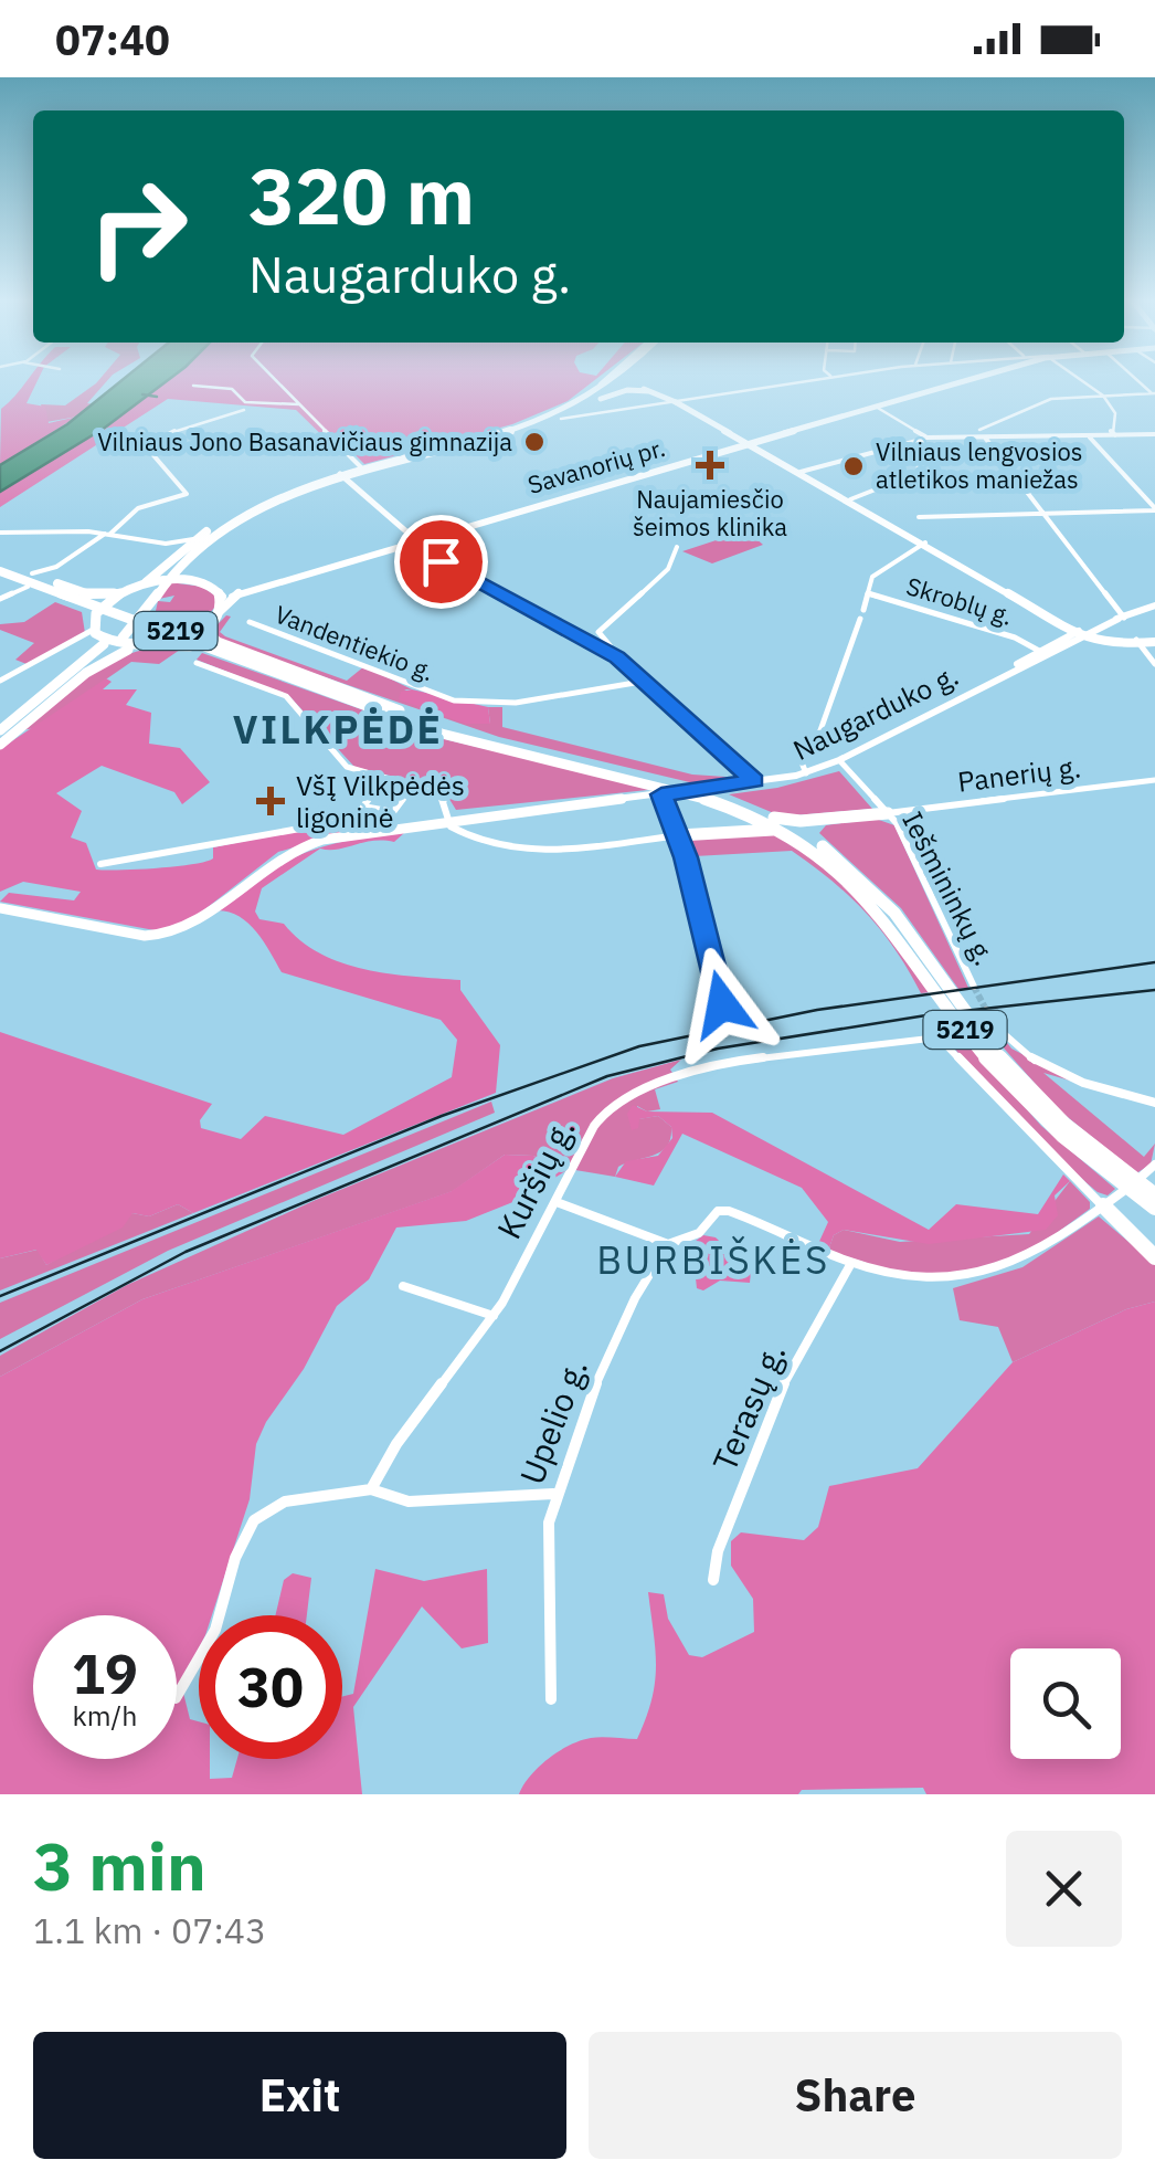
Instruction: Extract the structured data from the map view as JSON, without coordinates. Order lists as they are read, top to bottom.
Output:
{
  "streets": {
    "highway": ["5219"],
    "main road": ["Savanorių pr.", "Naugarduko g."],
    "street": [
      "Skroblų g.",
      "Vandentiekio g.",
      "Panerių g.",
      "Iešmininkų g.",
      "Kuršių g.",
      "Terasų g.",
      "Upelio g."
    ]
  },
  "crossings": [
    ["Skroblų g.", "Naugarduko g."],
    ["Naugarduko g.", "Iešmininkų g."],
    ["Panerių g.", "Iešmininkų g."]
  ],
  "districts": ["VILKPĖDĖ", "BURBIŠKĖS"],
  "places": {
    "other": ["Vilniaus Jono Basanavičiaus gimnazija", "Vilniaus lengvosios atletikos maniežas"],
    "health": ["Naujamiesčio šeimos klinika", "VšĮ Vilkpėdės ligoninė"]
  },
  "page": {
    "status": "07:40",
    "turn": ["320 m", "Naugarduko g."],
    "speed": "19 km/h",
    "limit": "30",
    "heading": ["3 min", "1.1 km · 07:43"],
    "buttons": ["Exit", "Share"]
  }
}
